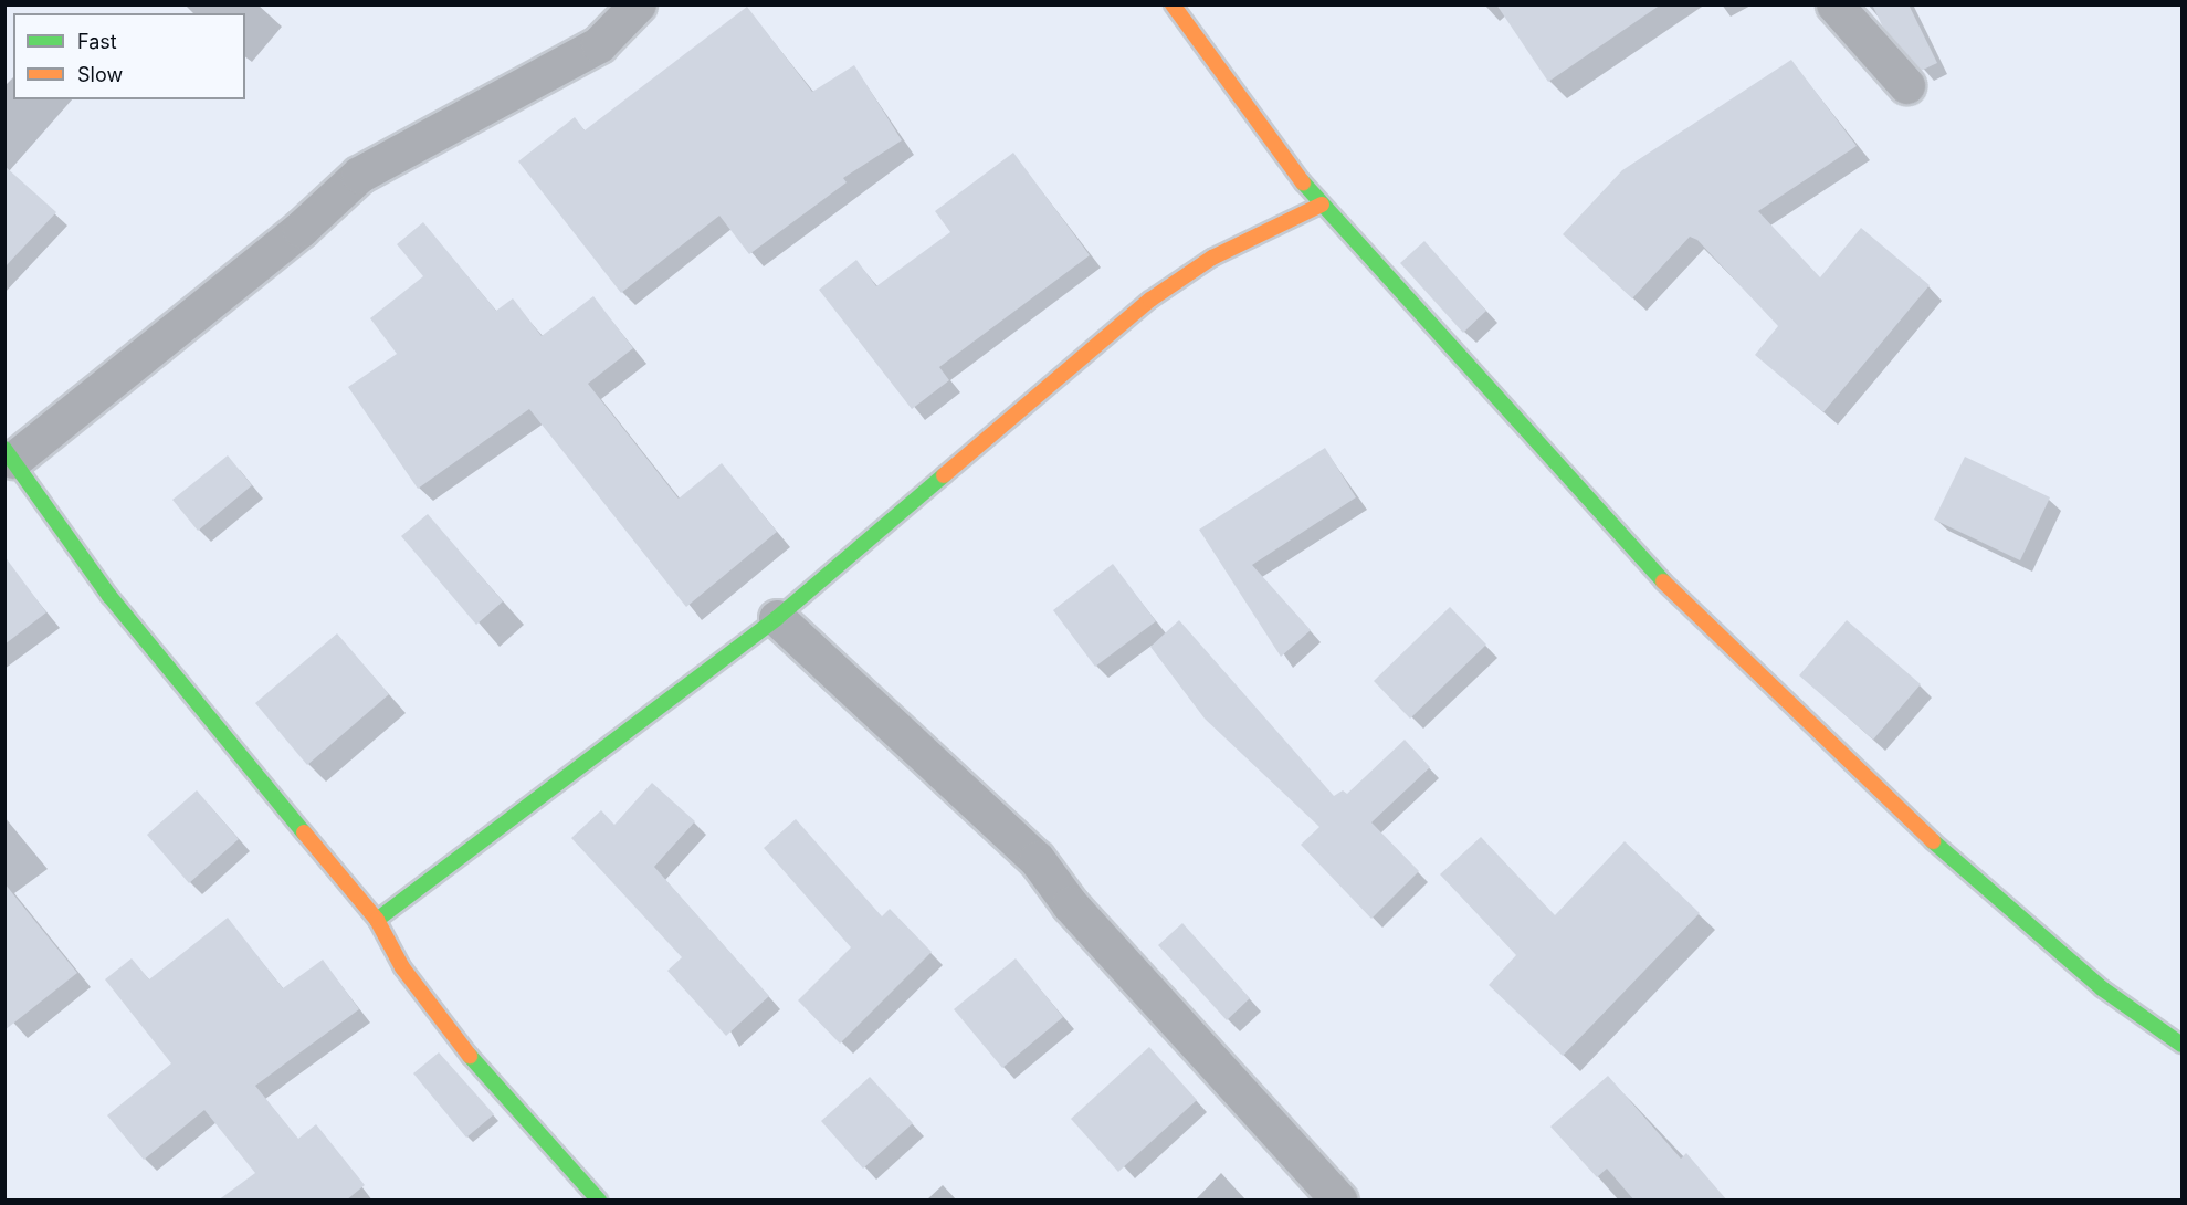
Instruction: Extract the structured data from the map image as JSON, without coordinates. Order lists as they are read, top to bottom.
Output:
{
  "legend": ["Fast", "Slow"]
}
